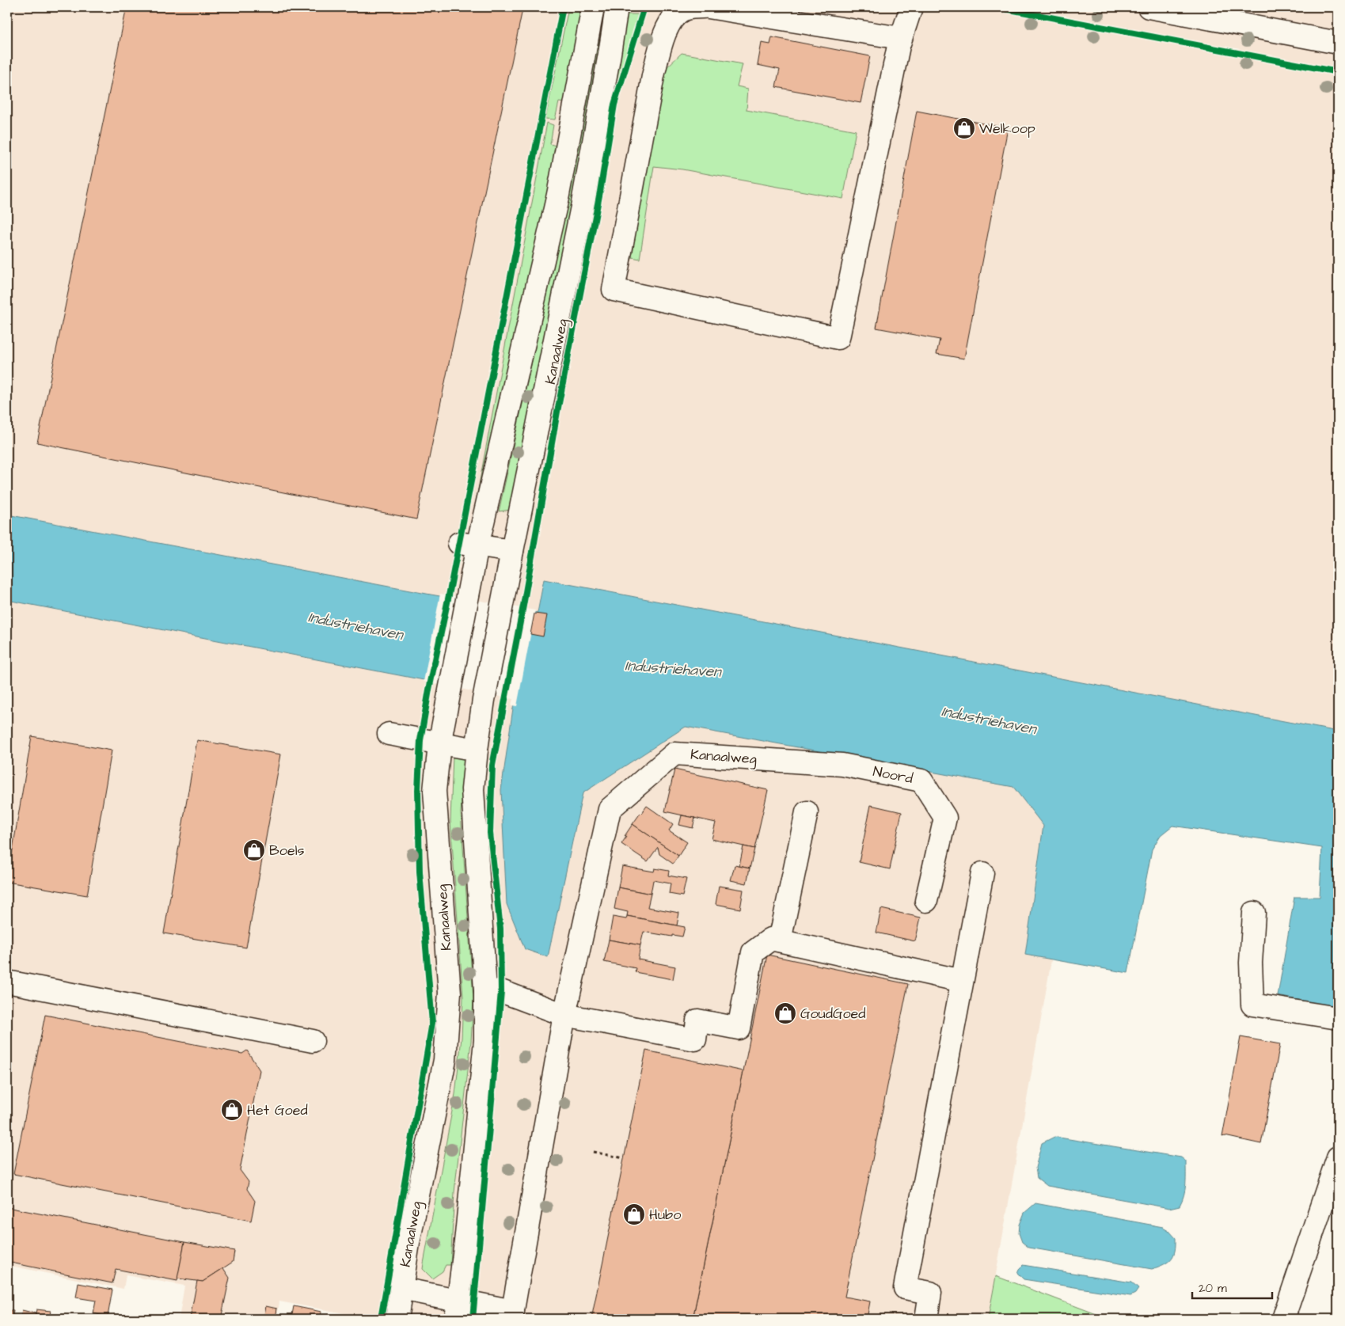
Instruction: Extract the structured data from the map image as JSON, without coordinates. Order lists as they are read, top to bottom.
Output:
{
  "streets": {
    "street": ["Kanaalweg", "Noord"]
  },
  "crossings": [
    ["Kanaalweg", "Noord"]
  ],
  "water": ["Industriehaven"],
  "places": {
    "shop": [
      "Welkoop",
      "Boels",
      "GoudGoed",
      "Het Goed",
      "Hubo"
    ]
  },
  "scale_bar": "20 m"
}
